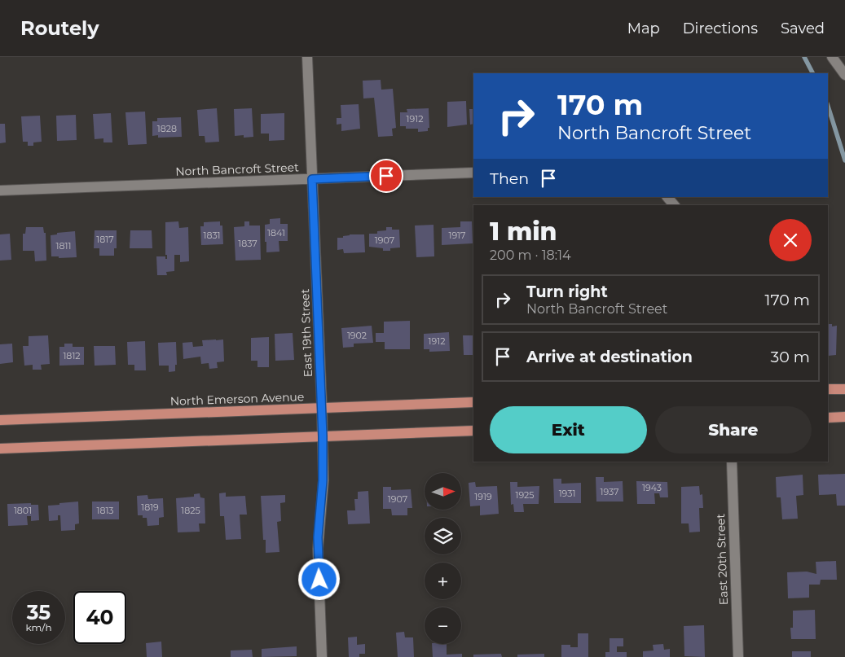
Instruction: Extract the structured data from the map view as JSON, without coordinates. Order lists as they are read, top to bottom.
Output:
{
  "streets": {
    "main road": ["North Emerson Avenue"],
    "street": ["North Bancroft Street", "East 19th Street", "East 20th Street"]
  },
  "crossings": [
    ["North Bancroft Street", "East 19th Street"],
    ["East 19th Street", "North Emerson Avenue"]
  ],
  "house_numbers": [
    "1912",
    "1828",
    "1841",
    "1831",
    "1917",
    "1817",
    "1907",
    "1837",
    "1811",
    "1902",
    "1912",
    "1812",
    "1943",
    "1937",
    "1931",
    "1925",
    "1919",
    "1907",
    "1819",
    "1801",
    "1813",
    "1825"
  ],
  "north": "right",
  "page": {
    "header": "Routely",
    "nav": ["Map", "Directions", "Saved"],
    "turn": ["170 m", "North Bancroft Street"],
    "then": "Then",
    "heading": ["1 min", "200 m · 18:14"],
    "list": [
      {
        "name": "Turn right",
        "note": "North Bancroft Street",
        "value": "170 m"
      },
      {
        "name": "Arrive at destination",
        "value": "30 m"
      }
    ],
    "buttons": ["Exit", "Share"],
    "map_buttons": ["+", "−"],
    "speed": "35 km/h",
    "limit": "40"
  }
}
